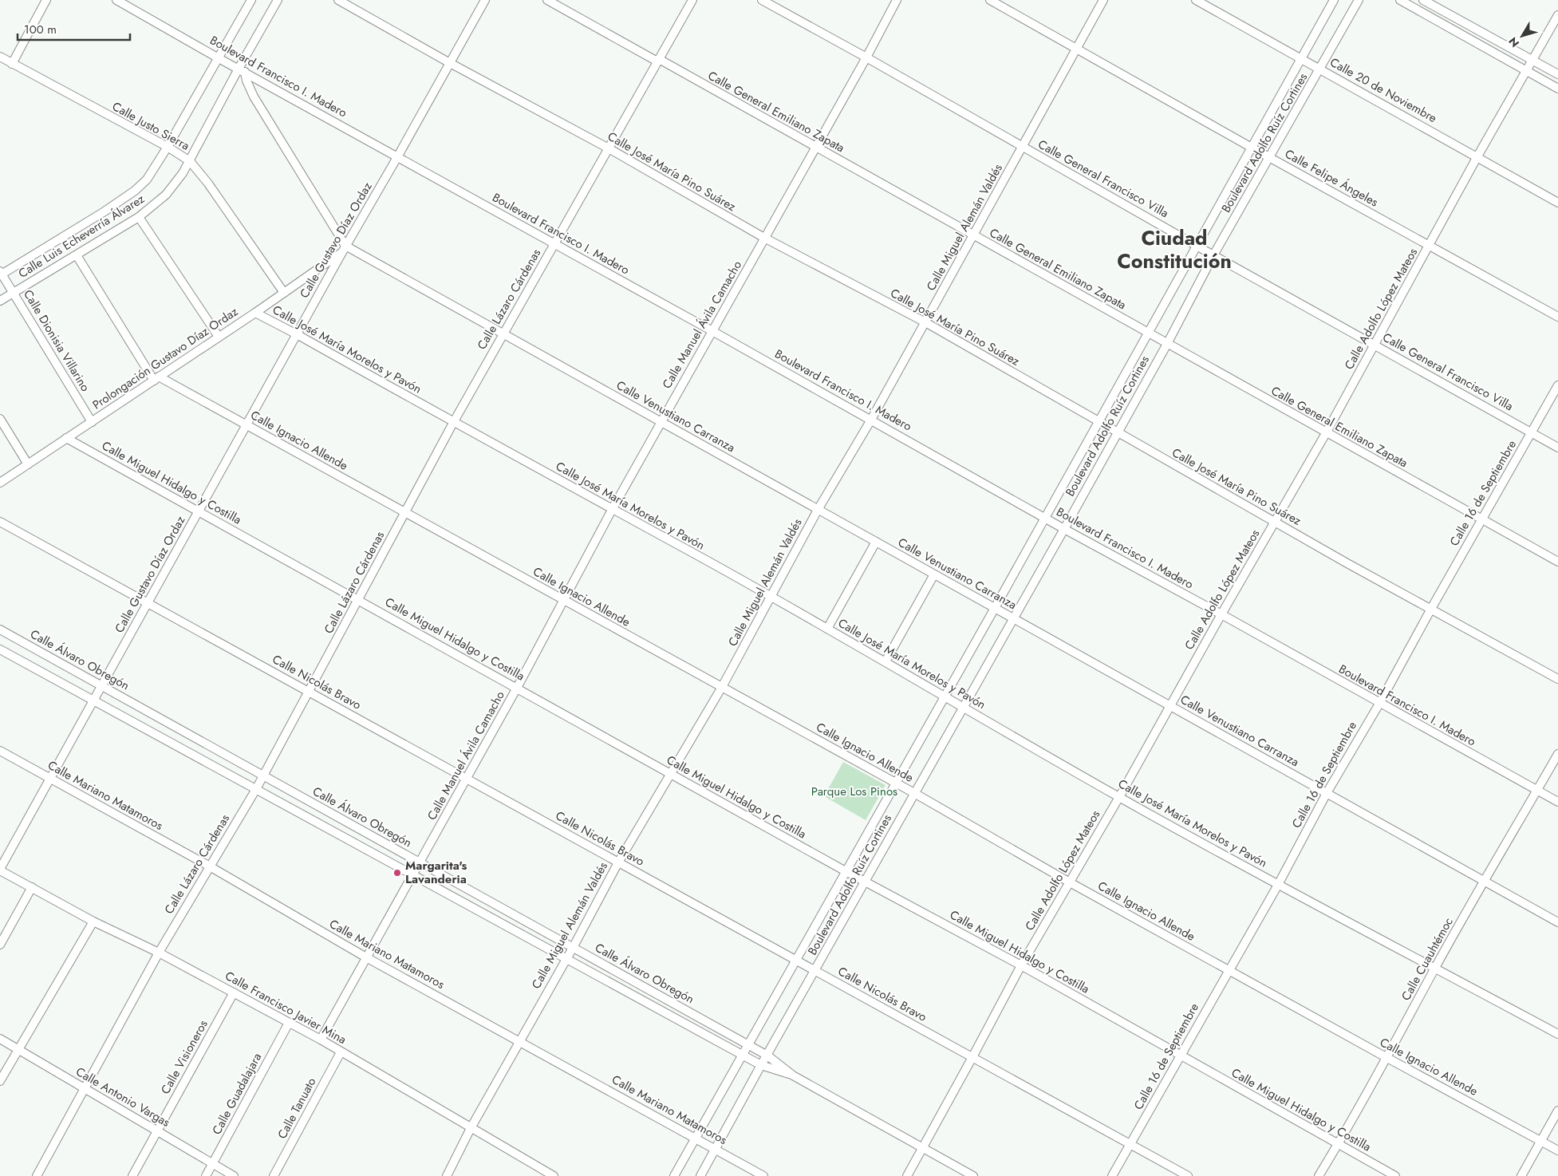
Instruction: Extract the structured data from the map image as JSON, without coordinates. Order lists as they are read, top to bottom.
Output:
{
  "streets": {
    "street": [
      "Boulevard Francisco I. Madero",
      "Calle 20 de Noviembre",
      "Calle General Emiliano Zapata",
      "Calle Justo Sierra",
      "Boulevard Adolfo Ruíz Cortines",
      "Calle José María Pino Suárez",
      "Calle Felipe Ángeles",
      "Calle General Francisco Villa",
      "Calle Miguel Alemán Valdés",
      "Calle Luis Echeverría Álvarez",
      "Calle Gustavo Díaz Ordaz",
      "Calle Lázaro Cárdenas",
      "Calle Adolfo López Mateos",
      "Calle Manuel Ávila Camacho",
      "Calle Dionisia Villarino",
      "Calle José María Morelos y Pavón",
      "Prolongación Gustavo Díaz Ordaz",
      "Calle Venustiano Carranza",
      "Calle Ignacio Allende",
      "Calle Miguel Hidalgo y Costilla",
      "Calle 16 de Septiembre",
      "Calle Álvaro Obregón",
      "Calle Nicolás Bravo",
      "Calle Mariano Matamoros",
      "Calle Cuauhtémoc",
      "Calle Francisco Javier Mina",
      "Calle Visioneros",
      "Calle Guadalajara",
      "Calle Antonio Vargas",
      "Calle Tanuato"
    ]
  },
  "crossings": [
    ["Boulevard Francisco I. Madero", "Boulevard Adolfo Ruíz Cortines"],
    ["Boulevard Francisco I. Madero", "Calle Miguel Alemán Valdés"],
    ["Boulevard Francisco I. Madero", "Calle Luis Echeverría Álvarez"],
    ["Boulevard Francisco I. Madero", "Calle Gustavo Díaz Ordaz"],
    ["Boulevard Francisco I. Madero", "Calle Lázaro Cárdenas"],
    ["Boulevard Francisco I. Madero", "Calle Adolfo López Mateos"],
    ["Boulevard Francisco I. Madero", "Calle Manuel Ávila Camacho"],
    ["Boulevard Francisco I. Madero", "Calle 16 de Septiembre"],
    ["Boulevard Francisco I. Madero", "Calle Cuauhtémoc"],
    ["Calle 20 de Noviembre", "Boulevard Adolfo Ruíz Cortines"],
    ["Calle 20 de Noviembre", "Calle Adolfo López Mateos"],
    ["Calle General Emiliano Zapata", "Boulevard Adolfo Ruíz Cortines"],
    ["Calle General Emiliano Zapata", "Calle Miguel Alemán Valdés"],
    ["Calle General Emiliano Zapata", "Calle Lázaro Cárdenas"],
    ["Calle General Emiliano Zapata", "Calle Adolfo López Mateos"],
    ["Calle General Emiliano Zapata", "Calle Manuel Ávila Camacho"],
    ["Calle General Emiliano Zapata", "Calle 16 de Septiembre"],
    ["Calle Justo Sierra", "Calle Luis Echeverría Álvarez"],
    ["Calle Justo Sierra", "Prolongación Gustavo Díaz Ordaz"],
    ["Boulevard Adolfo Ruíz Cortines", "Calle José María Pino Suárez"],
    ["Boulevard Adolfo Ruíz Cortines", "Calle Felipe Ángeles"],
    ["Boulevard Adolfo Ruíz Cortines", "Calle General Francisco Villa"],
    ["Boulevard Adolfo Ruíz Cortines", "Calle José María Morelos y Pavón"],
    ["Boulevard Adolfo Ruíz Cortines", "Calle Venustiano Carranza"],
    ["Boulevard Adolfo Ruíz Cortines", "Calle Ignacio Allende"],
    ["Boulevard Adolfo Ruíz Cortines", "Calle Miguel Hidalgo y Costilla"],
    ["Boulevard Adolfo Ruíz Cortines", "Calle Álvaro Obregón"],
    ["Boulevard Adolfo Ruíz Cortines", "Calle Nicolás Bravo"],
    ["Boulevard Adolfo Ruíz Cortines", "Calle Mariano Matamoros"],
    ["Calle José María Pino Suárez", "Calle Miguel Alemán Valdés"],
    ["Calle José María Pino Suárez", "Calle Gustavo Díaz Ordaz"],
    ["Calle José María Pino Suárez", "Calle Lázaro Cárdenas"],
    ["Calle José María Pino Suárez", "Calle Adolfo López Mateos"],
    ["Calle José María Pino Suárez", "Calle Manuel Ávila Camacho"],
    ["Calle José María Pino Suárez", "Calle 16 de Septiembre"],
    ["Calle Felipe Ángeles", "Calle Miguel Alemán Valdés"],
    ["Calle Felipe Ángeles", "Calle Adolfo López Mateos"],
    ["Calle General Francisco Villa", "Calle Miguel Alemán Valdés"],
    ["Calle General Francisco Villa", "Calle Adolfo López Mateos"],
    ["Calle General Francisco Villa", "Calle Manuel Ávila Camacho"],
    ["Calle General Francisco Villa", "Calle 16 de Septiembre"],
    ["Calle Miguel Alemán Valdés", "Calle José María Morelos y Pavón"],
    ["Calle Miguel Alemán Valdés", "Calle Venustiano Carranza"],
    ["Calle Miguel Alemán Valdés", "Calle Ignacio Allende"],
    ["Calle Miguel Alemán Valdés", "Calle Miguel Hidalgo y Costilla"],
    ["Calle Miguel Alemán Valdés", "Calle Álvaro Obregón"],
    ["Calle Miguel Alemán Valdés", "Calle Nicolás Bravo"],
    ["Calle Miguel Alemán Valdés", "Calle Mariano Matamoros"],
    ["Calle Miguel Alemán Valdés", "Calle Francisco Javier Mina"],
    ["Calle Luis Echeverría Álvarez", "Calle Dionisia Villarino"],
    ["Calle Gustavo Díaz Ordaz", "Calle José María Morelos y Pavón"],
    ["Calle Gustavo Díaz Ordaz", "Prolongación Gustavo Díaz Ordaz"],
    ["Calle Gustavo Díaz Ordaz", "Calle Venustiano Carranza"],
    ["Calle Gustavo Díaz Ordaz", "Calle Ignacio Allende"],
    ["Calle Gustavo Díaz Ordaz", "Calle Miguel Hidalgo y Costilla"],
    ["Calle Gustavo Díaz Ordaz", "Calle Álvaro Obregón"],
    ["Calle Gustavo Díaz Ordaz", "Calle Nicolás Bravo"],
    ["Calle Gustavo Díaz Ordaz", "Calle Mariano Matamoros"],
    ["Calle Gustavo Díaz Ordaz", "Calle Francisco Javier Mina"],
    ["Calle Lázaro Cárdenas", "Calle José María Morelos y Pavón"],
    ["Calle Lázaro Cárdenas", "Calle Venustiano Carranza"],
    ["Calle Lázaro Cárdenas", "Calle Ignacio Allende"],
    ["Calle Lázaro Cárdenas", "Calle Miguel Hidalgo y Costilla"],
    ["Calle Lázaro Cárdenas", "Calle Álvaro Obregón"],
    ["Calle Lázaro Cárdenas", "Calle Nicolás Bravo"],
    ["Calle Lázaro Cárdenas", "Calle Mariano Matamoros"],
    ["Calle Lázaro Cárdenas", "Calle Francisco Javier Mina"],
    ["Calle Lázaro Cárdenas", "Calle Antonio Vargas"],
    ["Calle Adolfo López Mateos", "Calle José María Morelos y Pavón"],
    ["Calle Adolfo López Mateos", "Calle Venustiano Carranza"],
    ["Calle Adolfo López Mateos", "Calle Ignacio Allende"],
    ["Calle Adolfo López Mateos", "Calle Miguel Hidalgo y Costilla"],
    ["Calle Adolfo López Mateos", "Calle Álvaro Obregón"],
    ["Calle Adolfo López Mateos", "Calle Nicolás Bravo"],
    ["Calle Manuel Ávila Camacho", "Calle José María Morelos y Pavón"],
    ["Calle Manuel Ávila Camacho", "Calle Venustiano Carranza"],
    ["Calle Manuel Ávila Camacho", "Calle Ignacio Allende"],
    ["Calle Manuel Ávila Camacho", "Calle Miguel Hidalgo y Costilla"],
    ["Calle Manuel Ávila Camacho", "Calle Álvaro Obregón"],
    ["Calle Manuel Ávila Camacho", "Calle Nicolás Bravo"],
    ["Calle Manuel Ávila Camacho", "Calle Mariano Matamoros"],
    ["Calle Manuel Ávila Camacho", "Calle Francisco Javier Mina"],
    ["Calle Dionisia Villarino", "Prolongación Gustavo Díaz Ordaz"],
    ["Calle José María Morelos y Pavón", "Prolongación Gustavo Díaz Ordaz"],
    ["Calle José María Morelos y Pavón", "Calle 16 de Septiembre"],
    ["Calle José María Morelos y Pavón", "Calle Cuauhtémoc"],
    ["Prolongación Gustavo Díaz Ordaz", "Calle Venustiano Carranza"],
    ["Prolongación Gustavo Díaz Ordaz", "Calle Ignacio Allende"],
    ["Prolongación Gustavo Díaz Ordaz", "Calle Miguel Hidalgo y Costilla"],
    ["Calle Venustiano Carranza", "Calle 16 de Septiembre"],
    ["Calle Venustiano Carranza", "Calle Cuauhtémoc"],
    ["Calle Ignacio Allende", "Calle 16 de Septiembre"],
    ["Calle Ignacio Allende", "Calle Cuauhtémoc"],
    ["Calle Miguel Hidalgo y Costilla", "Calle 16 de Septiembre"],
    ["Calle Miguel Hidalgo y Costilla", "Calle Cuauhtémoc"],
    ["Calle 16 de Septiembre", "Calle Nicolás Bravo"],
    ["Calle Francisco Javier Mina", "Calle Visioneros"],
    ["Calle Francisco Javier Mina", "Calle Guadalajara"],
    ["Calle Francisco Javier Mina", "Calle Tanuato"],
    ["Calle Visioneros", "Calle Antonio Vargas"],
    ["Calle Guadalajara", "Calle Antonio Vargas"]
  ],
  "districts": ["Ciudad Constitución"],
  "parks": ["Parque Los Pinos"],
  "places": ["Margarita's Lavanderia"],
  "scale_bar": "100 m",
  "north": "bottom left"
}
